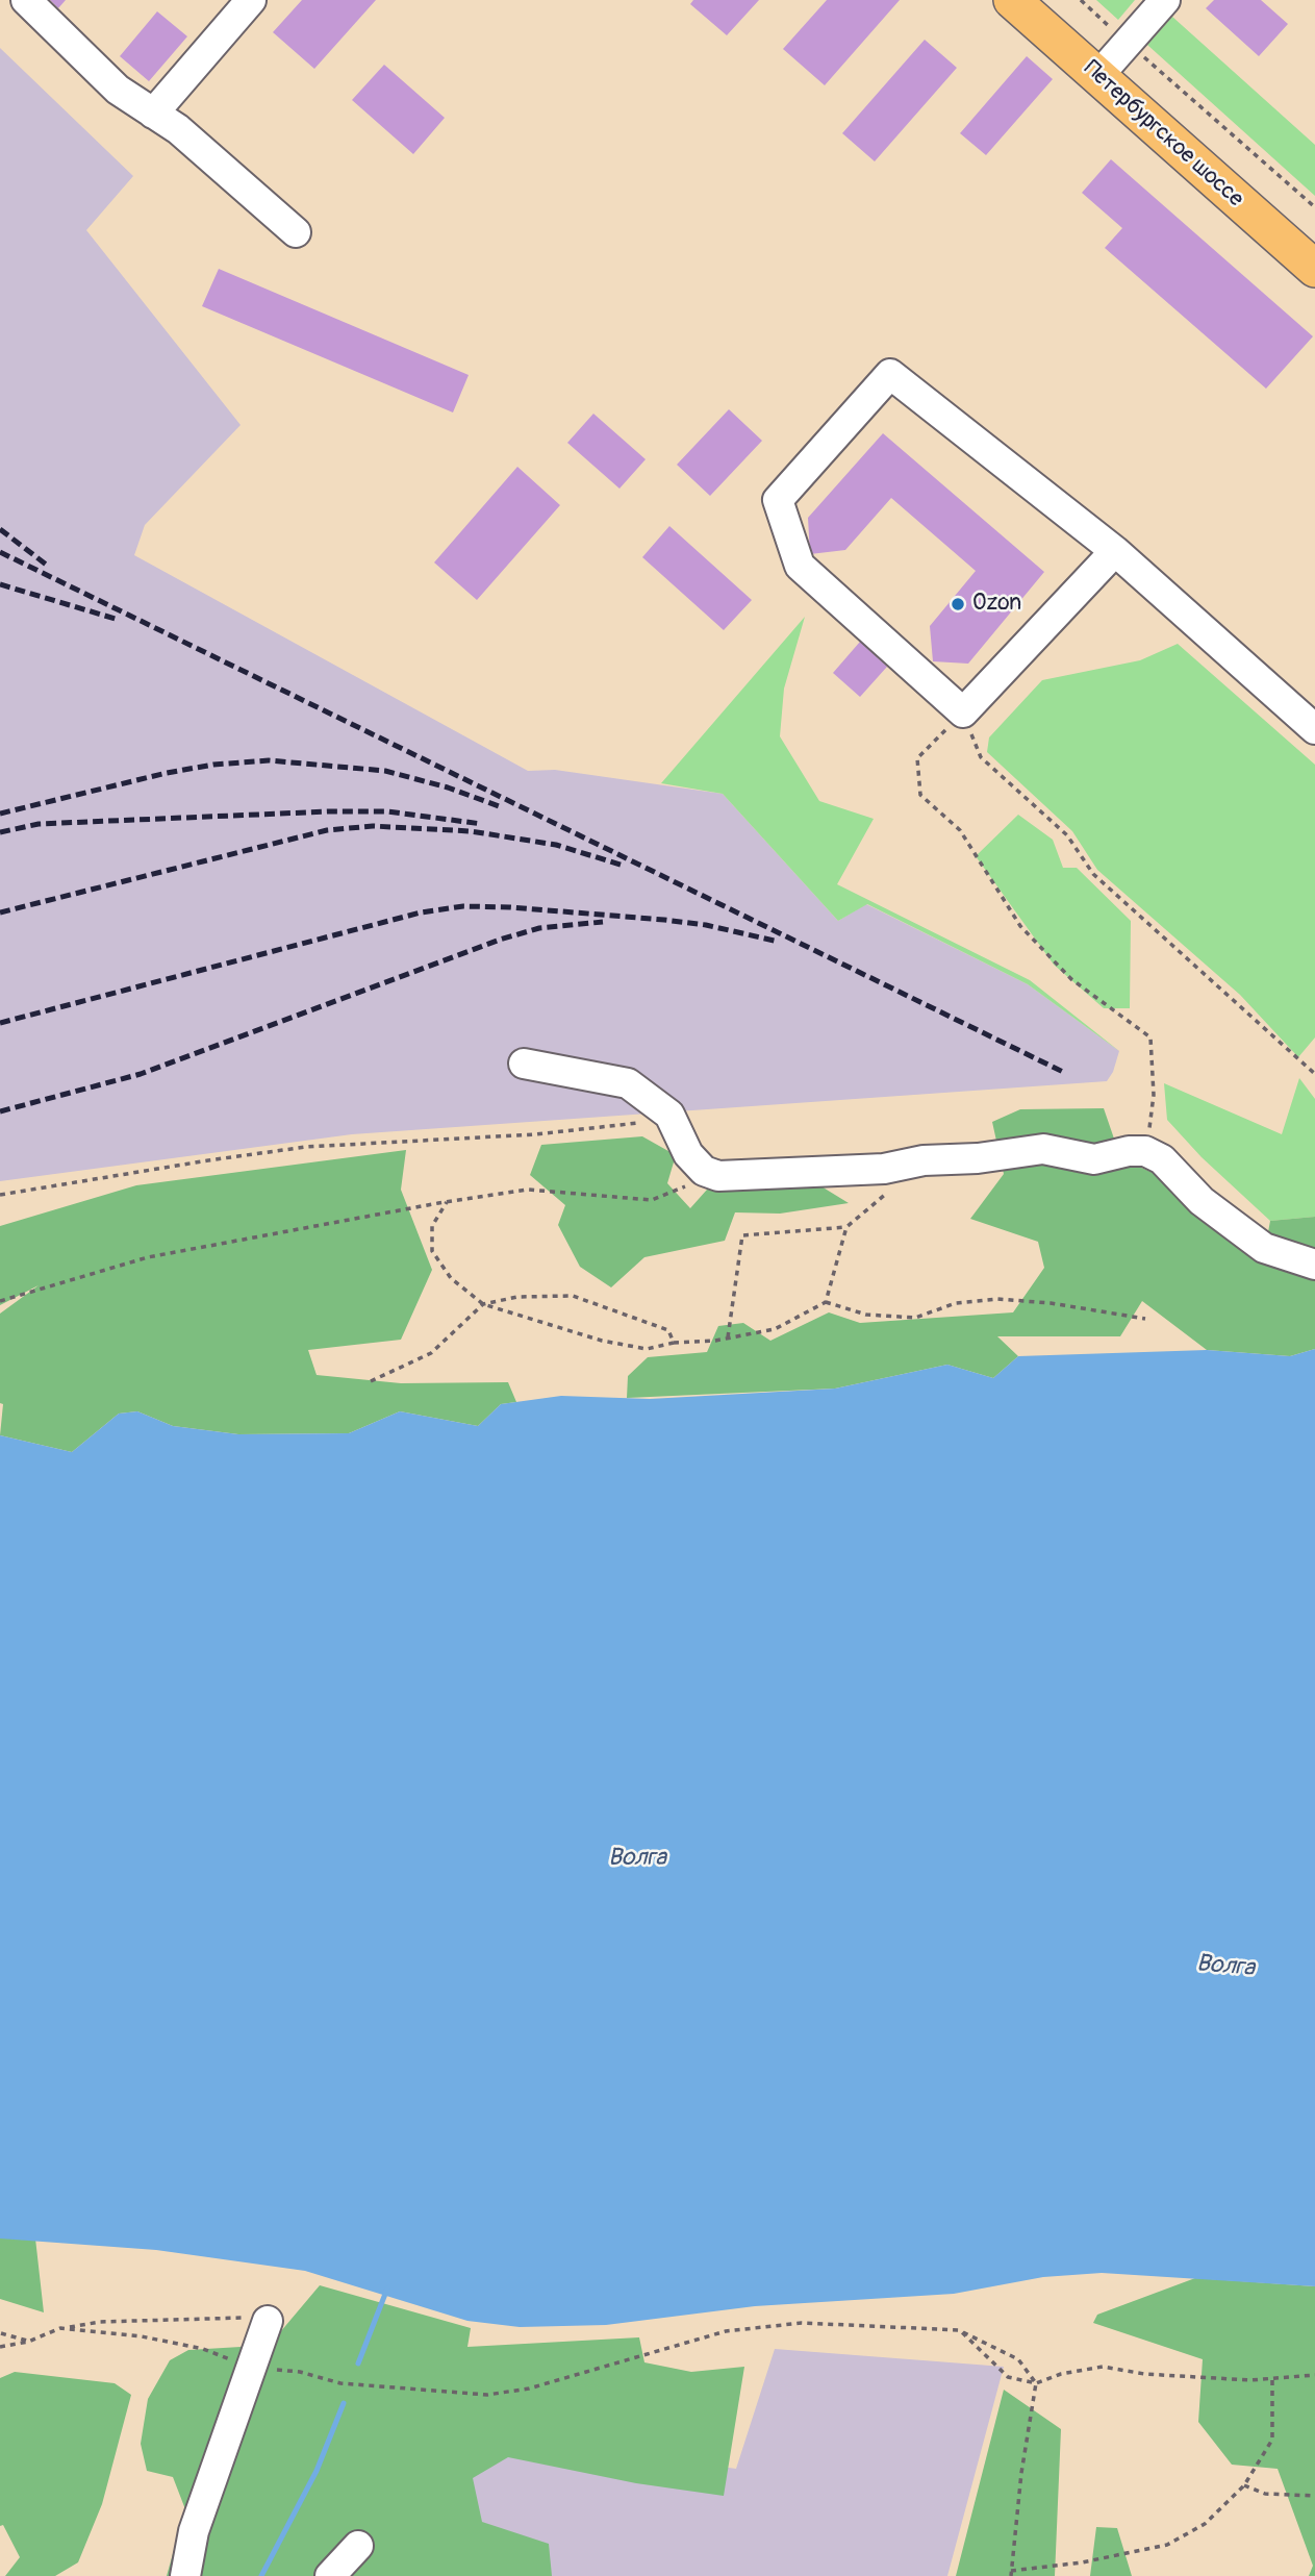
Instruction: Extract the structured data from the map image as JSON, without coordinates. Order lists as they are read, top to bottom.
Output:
{
  "streets": {
    "main road": ["Петербургское шоссе"]
  },
  "water": ["Волга"],
  "places": ["Ozon"]
}
